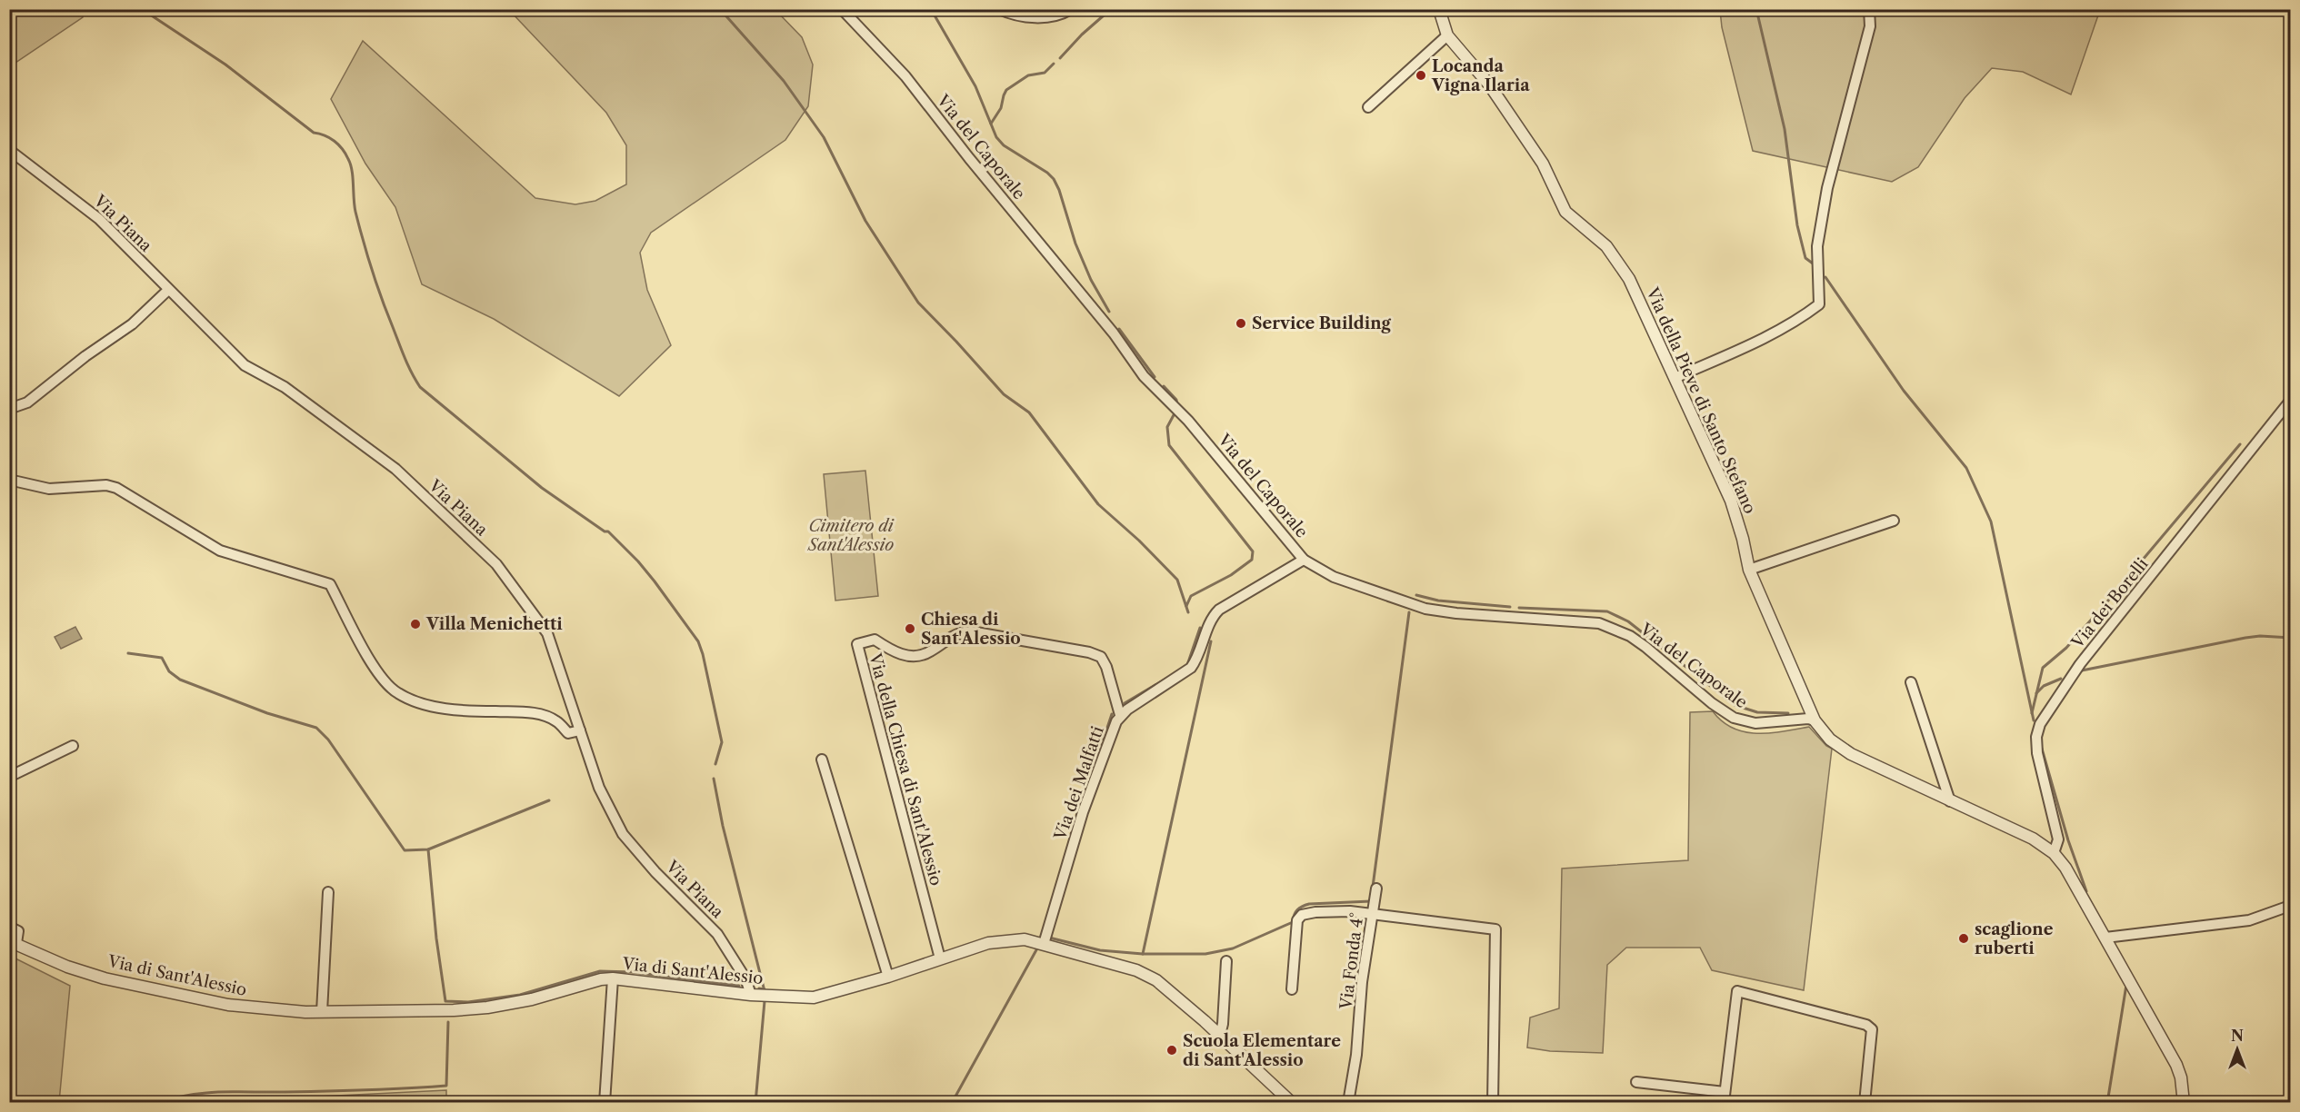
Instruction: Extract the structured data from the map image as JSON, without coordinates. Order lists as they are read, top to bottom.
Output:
{
  "streets": {
    "street": [
      "Via del Caporale",
      "Via Piana",
      "Via della Pieve di Santo Stefano",
      "Via dei Borelli",
      "Via della Chiesa di Sant'Alessio",
      "Via dei Malfatti",
      "Via Fonda 4°",
      "Via di Sant'Alessio"
    ]
  },
  "crossings": [
    ["Via del Caporale", "Via della Pieve di Santo Stefano"],
    ["Via del Caporale", "Via dei Malfatti"],
    ["Via Piana", "Via di Sant'Alessio"],
    ["Via della Pieve di Santo Stefano", "Via dei Borelli"],
    ["Via della Chiesa di Sant'Alessio", "Via dei Malfatti"],
    ["Via della Chiesa di Sant'Alessio", "Via di Sant'Alessio"],
    ["Via dei Malfatti", "Via di Sant'Alessio"]
  ],
  "parks": ["Cimitero di Sant'Alessio"],
  "places": [
    "Locanda Vigna Ilaria",
    "Service Building",
    "Villa Menichetti",
    "Chiesa di Sant'Alessio",
    "scaglione ruberti",
    "Scuola Elementare di Sant'Alessio"
  ],
  "north": "top"
}
